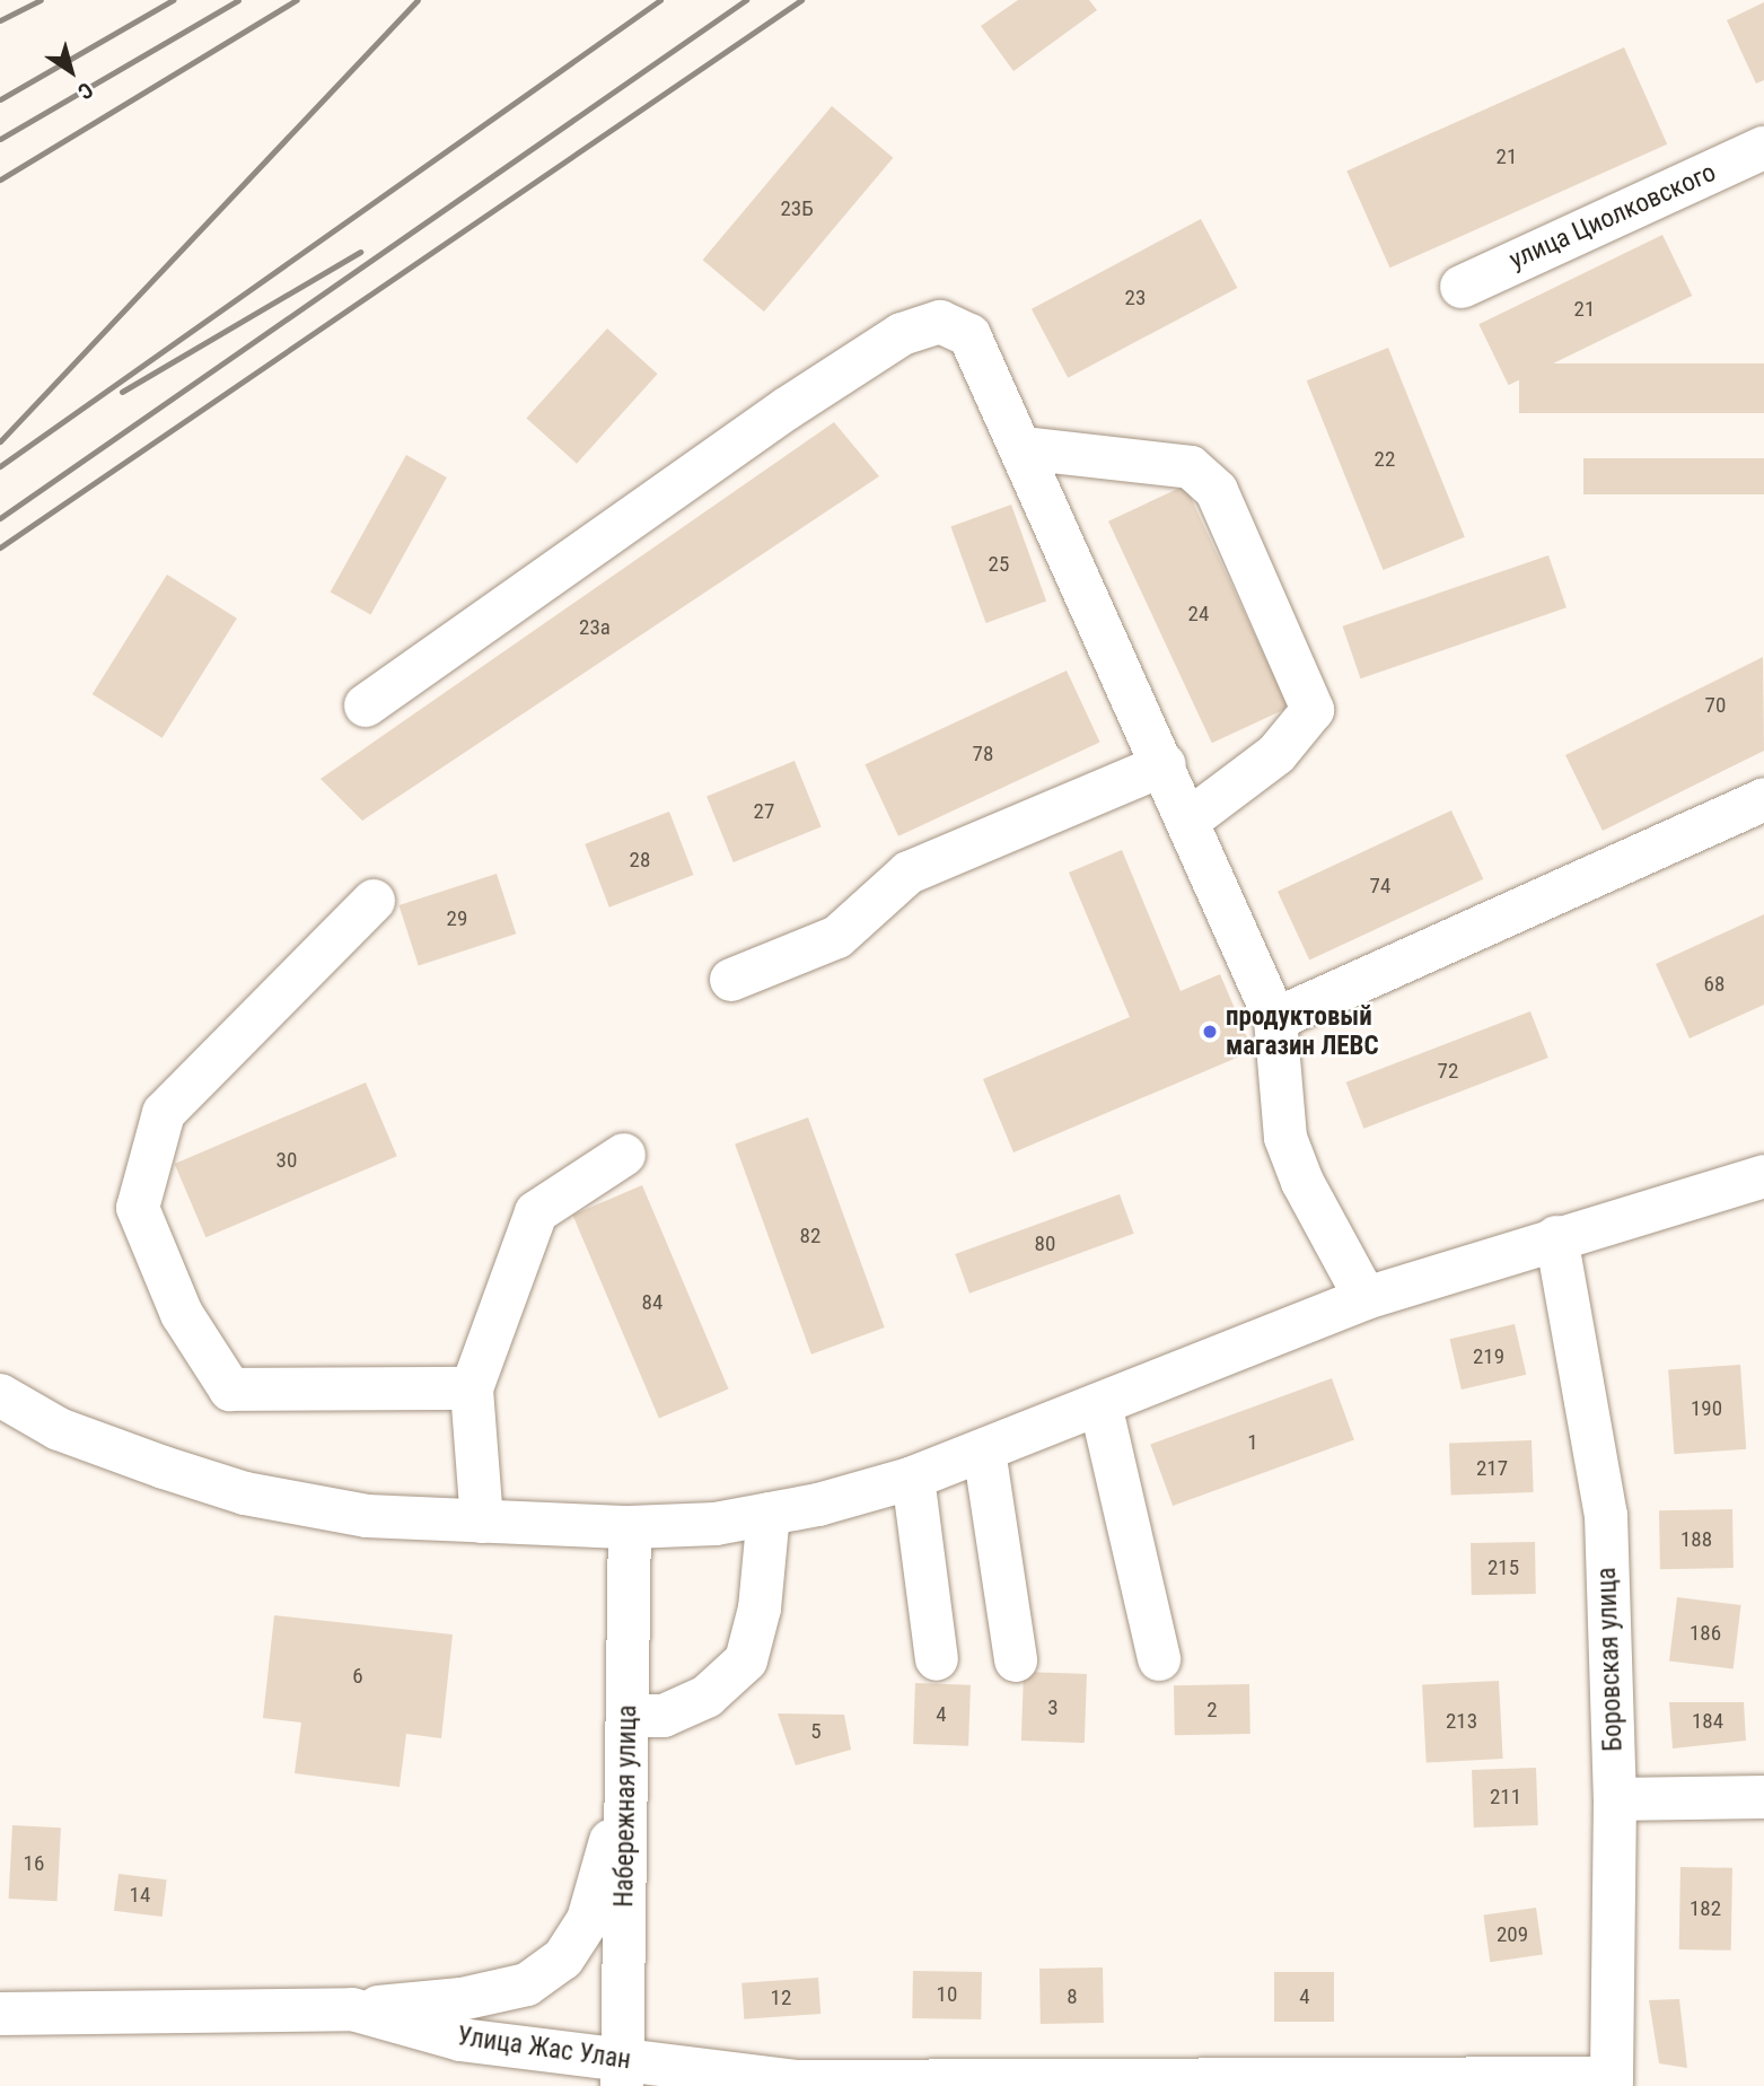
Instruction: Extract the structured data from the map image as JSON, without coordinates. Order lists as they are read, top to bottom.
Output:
{
  "streets": {
    "street": [
      "улица Циолковского",
      "Боровская улица",
      "Набережная улица",
      "Улица Жас Улан"
    ]
  },
  "crossings": [
    ["Боровская улица", "Улица Жас Улан"],
    ["Набережная улица", "Улица Жас Улан"]
  ],
  "places": ["продуктовый магазин ЛЕВС"],
  "house_numbers": [
    "21",
    "23Б",
    "23",
    "21",
    "22",
    "25",
    "24",
    "23а",
    "70",
    "78",
    "27",
    "28",
    "74",
    "29",
    "68",
    "72",
    "30",
    "82",
    "80",
    "84",
    "219",
    "190",
    "1",
    "217",
    "188",
    "215",
    "186",
    "6",
    "3",
    "2",
    "4",
    "213",
    "184",
    "5",
    "211",
    "16",
    "14",
    "182",
    "209",
    "10",
    "8",
    "4",
    "12"
  ],
  "north": "bottom right"
}
